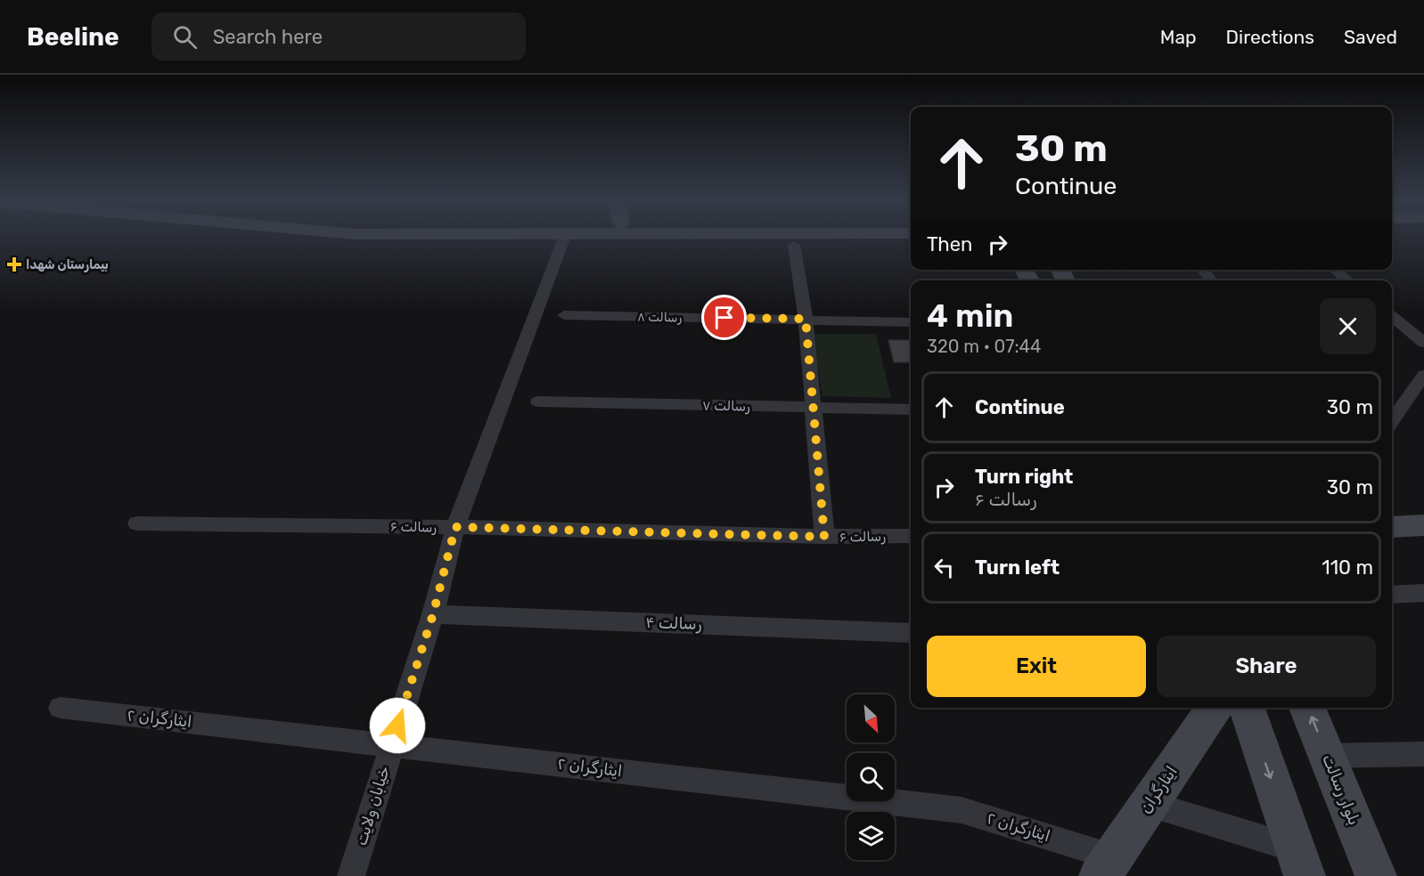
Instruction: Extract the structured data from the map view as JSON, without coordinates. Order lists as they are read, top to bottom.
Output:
{
  "streets": {
    "main road": ["ایثارگران", "بلوار رسالت"],
    "street": [
      "رسالت ۸",
      "رسالت ۷",
      "رسالت ۶",
      "رسالت ۴",
      "ایثارگران ۲",
      "خیابان ولایت"
    ]
  },
  "crossings": [
    ["رسالت ۶", "خیابان ولایت"],
    ["رسالت ۴", "خیابان ولایت"],
    ["ایثارگران ۲", "ایثارگران"],
    ["ایثارگران ۲", "خیابان ولایت"]
  ],
  "places": {
    "health": ["بیمارستان شهدا"]
  },
  "north": "bottom right",
  "page": {
    "header": "Beeline",
    "search": "Search here",
    "nav": ["Map", "Directions", "Saved"],
    "turn": ["30 m", "Continue"],
    "then": "Then",
    "heading": ["4 min", "320 m · 07:44"],
    "list": [
      {
        "name": "Continue",
        "value": "30 m"
      },
      {
        "name": "Turn right",
        "note": "رسالت ۶",
        "value": "30 m"
      },
      {
        "name": "Turn left",
        "value": "110 m"
      }
    ],
    "buttons": ["Exit", "Share"]
  }
}
